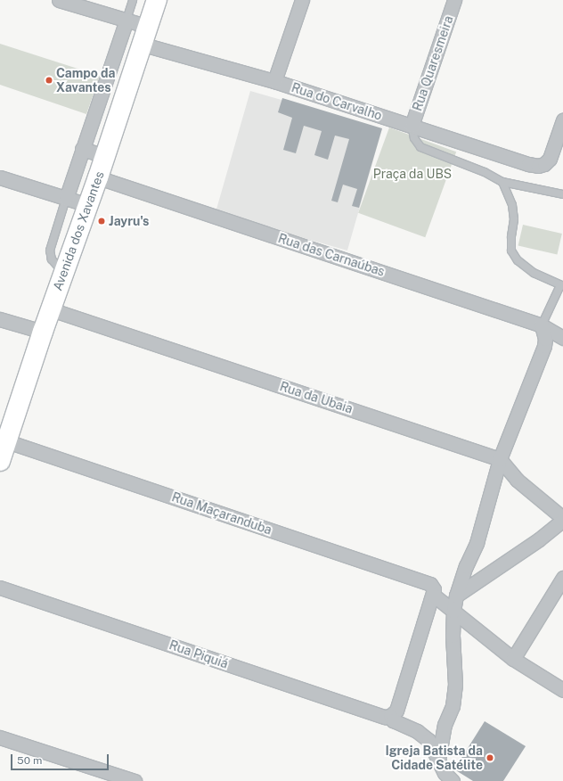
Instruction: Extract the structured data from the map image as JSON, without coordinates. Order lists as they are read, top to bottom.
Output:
{
  "streets": {
    "main road": ["Avenida dos Xavantes"],
    "street": [
      "Rua Quaresmeira",
      "Rua do Carvalho",
      "Rua das Carnaúbas",
      "Rua da Ubaia",
      "Rua Maçaranduba",
      "Rua Piquiá"
    ]
  },
  "crossings": [
    ["Rua Quaresmeira", "Rua do Carvalho"],
    ["Rua do Carvalho", "Avenida dos Xavantes"],
    ["Avenida dos Xavantes", "Rua das Carnaúbas"],
    ["Avenida dos Xavantes", "Rua da Ubaia"],
    ["Avenida dos Xavantes", "Rua Maçaranduba"]
  ],
  "parks": ["Praça da UBS"],
  "places": ["Campo da Xavantes", "Jayru's", "Igreja Batista da Cidade Satélite"],
  "scale_bar": "50 m"
}
